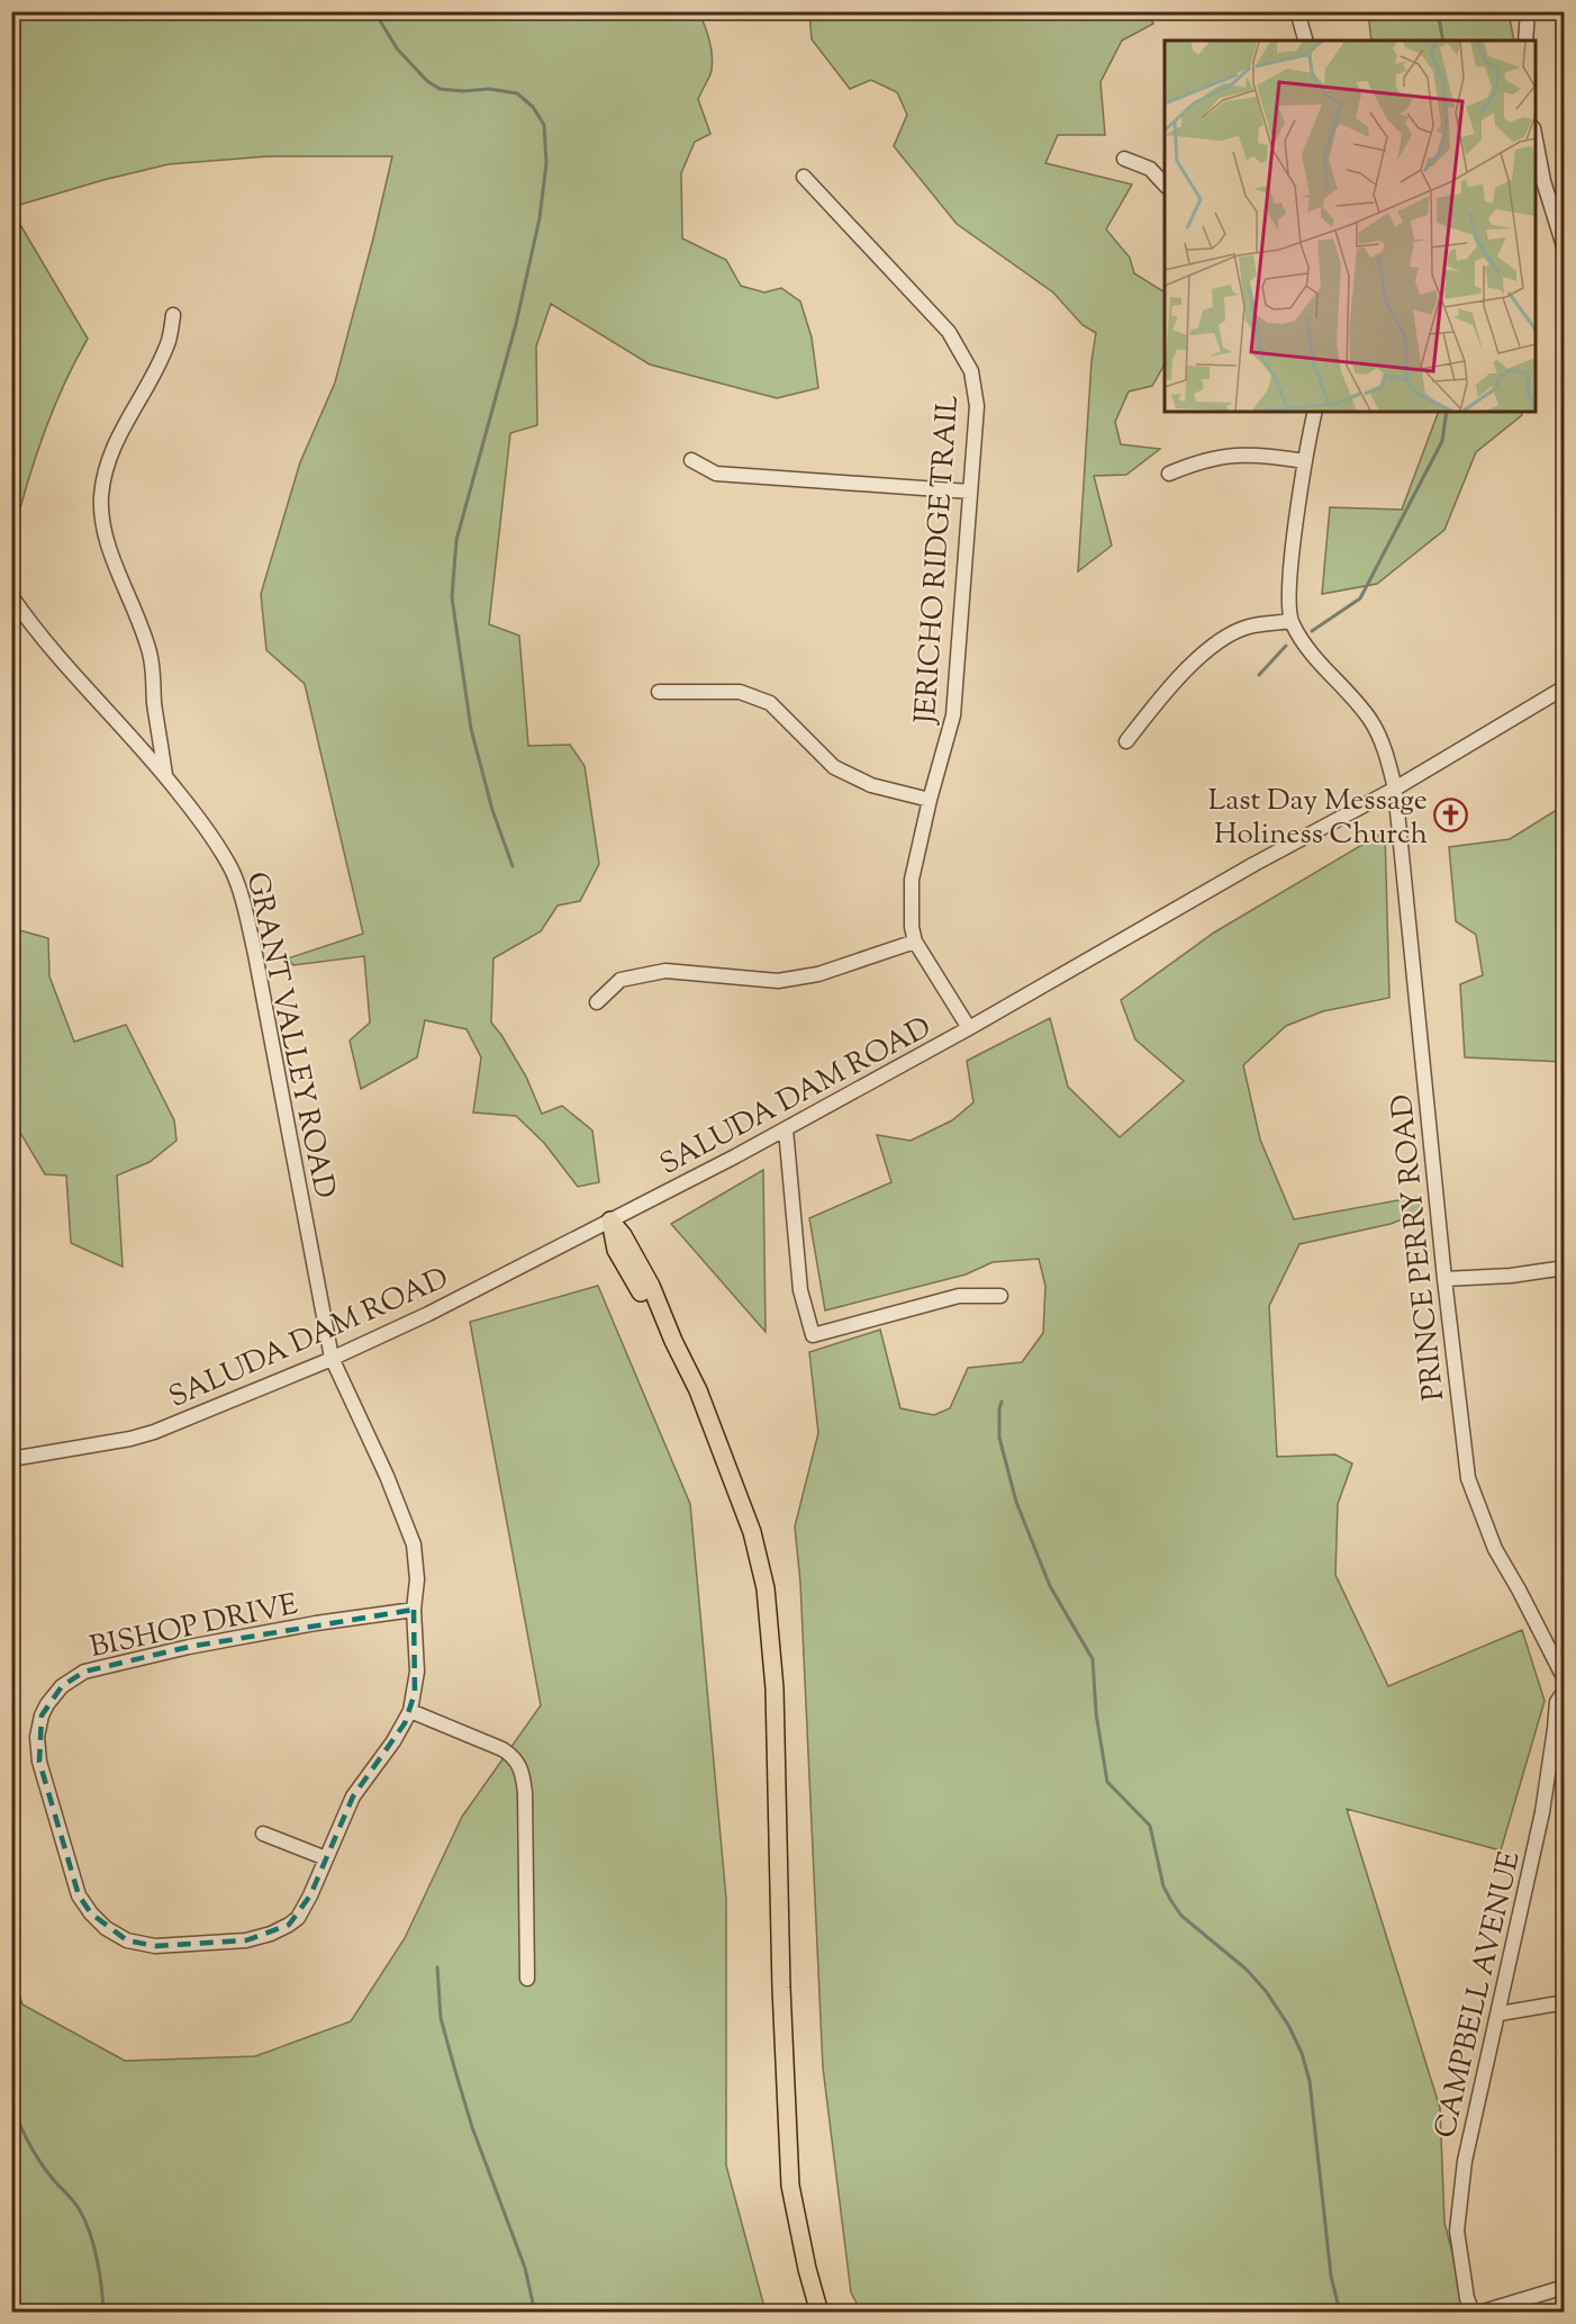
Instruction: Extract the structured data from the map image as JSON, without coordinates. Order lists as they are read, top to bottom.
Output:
{
  "streets": {
    "street": [
      "JERICHO RIDGE TRAIL",
      "GRANT VALLEY ROAD",
      "SALUDA DAM ROAD",
      "PRINCE PERRY ROAD",
      "BISHOP DRIVE",
      "CAMPBELL AVENUE"
    ]
  },
  "crossings": [
    ["JERICHO RIDGE TRAIL", "SALUDA DAM ROAD"],
    ["GRANT VALLEY ROAD", "SALUDA DAM ROAD"],
    ["GRANT VALLEY ROAD", "BISHOP DRIVE"],
    ["SALUDA DAM ROAD", "PRINCE PERRY ROAD"],
    ["SALUDA DAM ROAD", "BISHOP DRIVE"]
  ],
  "places": {
    "church": ["Last Day Message Holiness Church"]
  }
}
